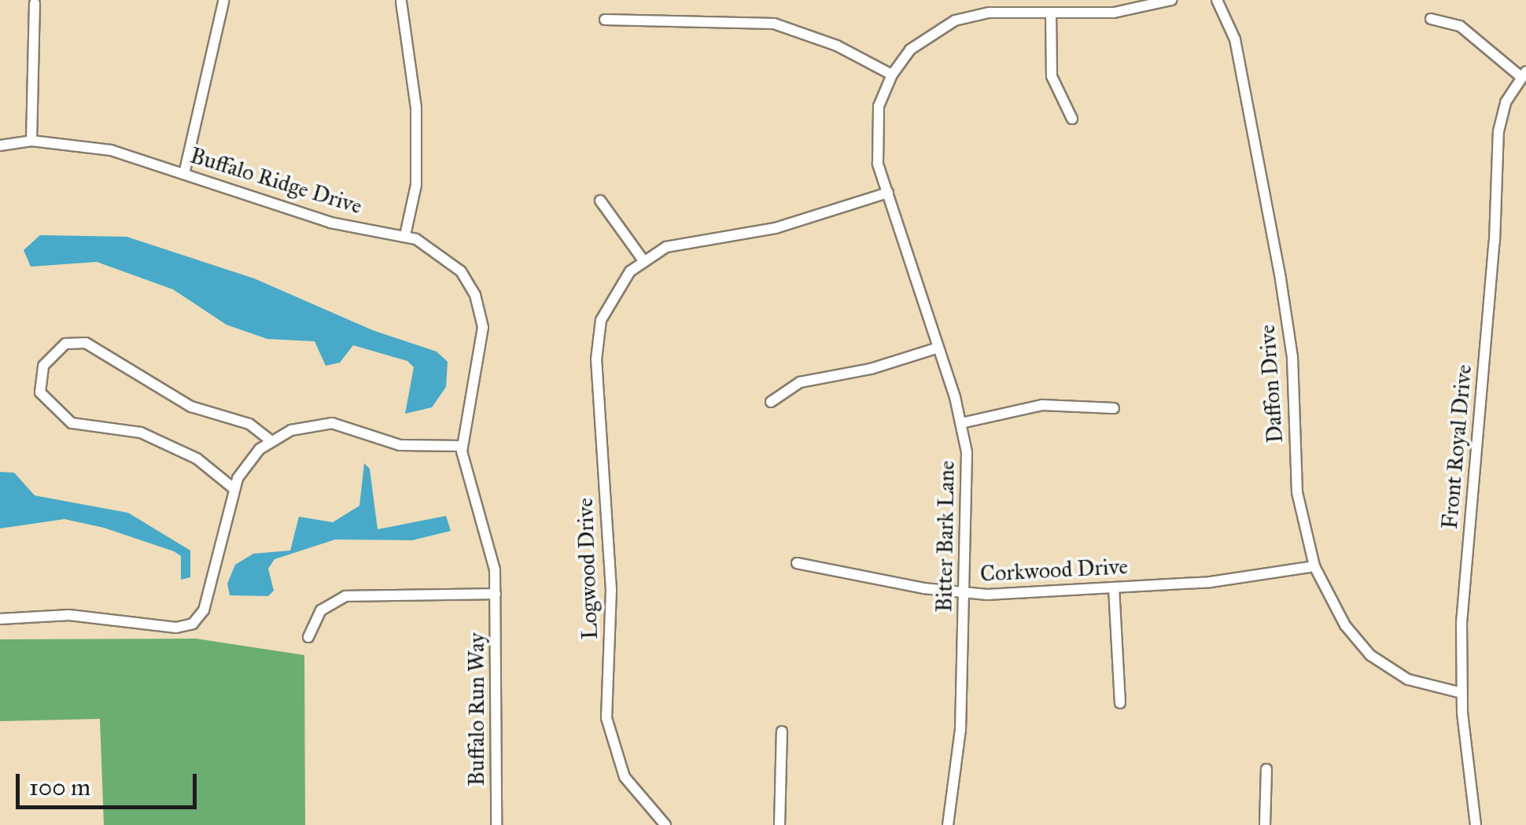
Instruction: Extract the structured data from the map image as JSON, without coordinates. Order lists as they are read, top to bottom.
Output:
{
  "streets": {
    "street": [
      "Buffalo Ridge Drive",
      "Daffon Drive",
      "Front Royal Drive",
      "Bitter Bark Lane",
      "Logwood Drive",
      "Corkwood Drive",
      "Buffalo Run Way"
    ]
  },
  "crossings": [
    ["Buffalo Ridge Drive", "Buffalo Run Way"],
    ["Daffon Drive", "Front Royal Drive"],
    ["Daffon Drive", "Corkwood Drive"],
    ["Bitter Bark Lane", "Corkwood Drive"]
  ],
  "scale_bar": "100 m"
}
